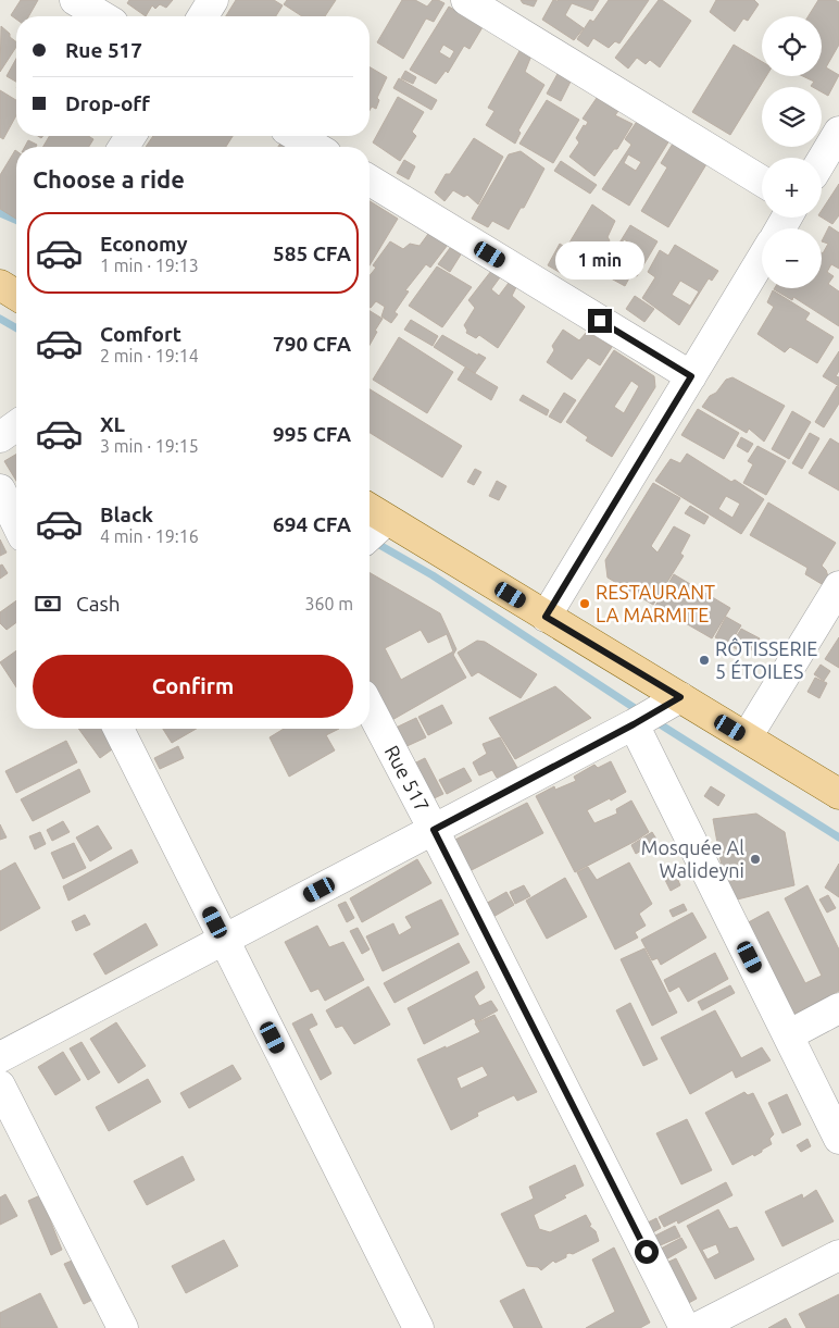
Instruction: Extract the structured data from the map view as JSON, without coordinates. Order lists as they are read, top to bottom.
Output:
{
  "streets": {
    "street": ["Rue 517"]
  },
  "places": ["RESTAURANT LA MARMITE", "RÔTISSERIE 5 ÉTOILES", "Mosquée Al Walideyni"],
  "page": {
    "map_buttons": ["+", "−"],
    "banner": ["Rue 517", "Drop-off"],
    "heading": "Choose a ride",
    "list": [
      {
        "name": "Economy",
        "note": "1 min · 19:13",
        "value": "585 CFA"
      },
      {
        "name": "Comfort",
        "note": "2 min · 19:14",
        "value": "790 CFA"
      },
      {
        "name": "XL",
        "note": "3 min · 19:15",
        "value": "995 CFA"
      },
      {
        "name": "Black",
        "note": "4 min · 19:16",
        "value": "694 CFA"
      }
    ],
    "bubble": "1 min",
    "pay": ["Cash", "360 m"],
    "buttons": "Confirm"
  }
}
